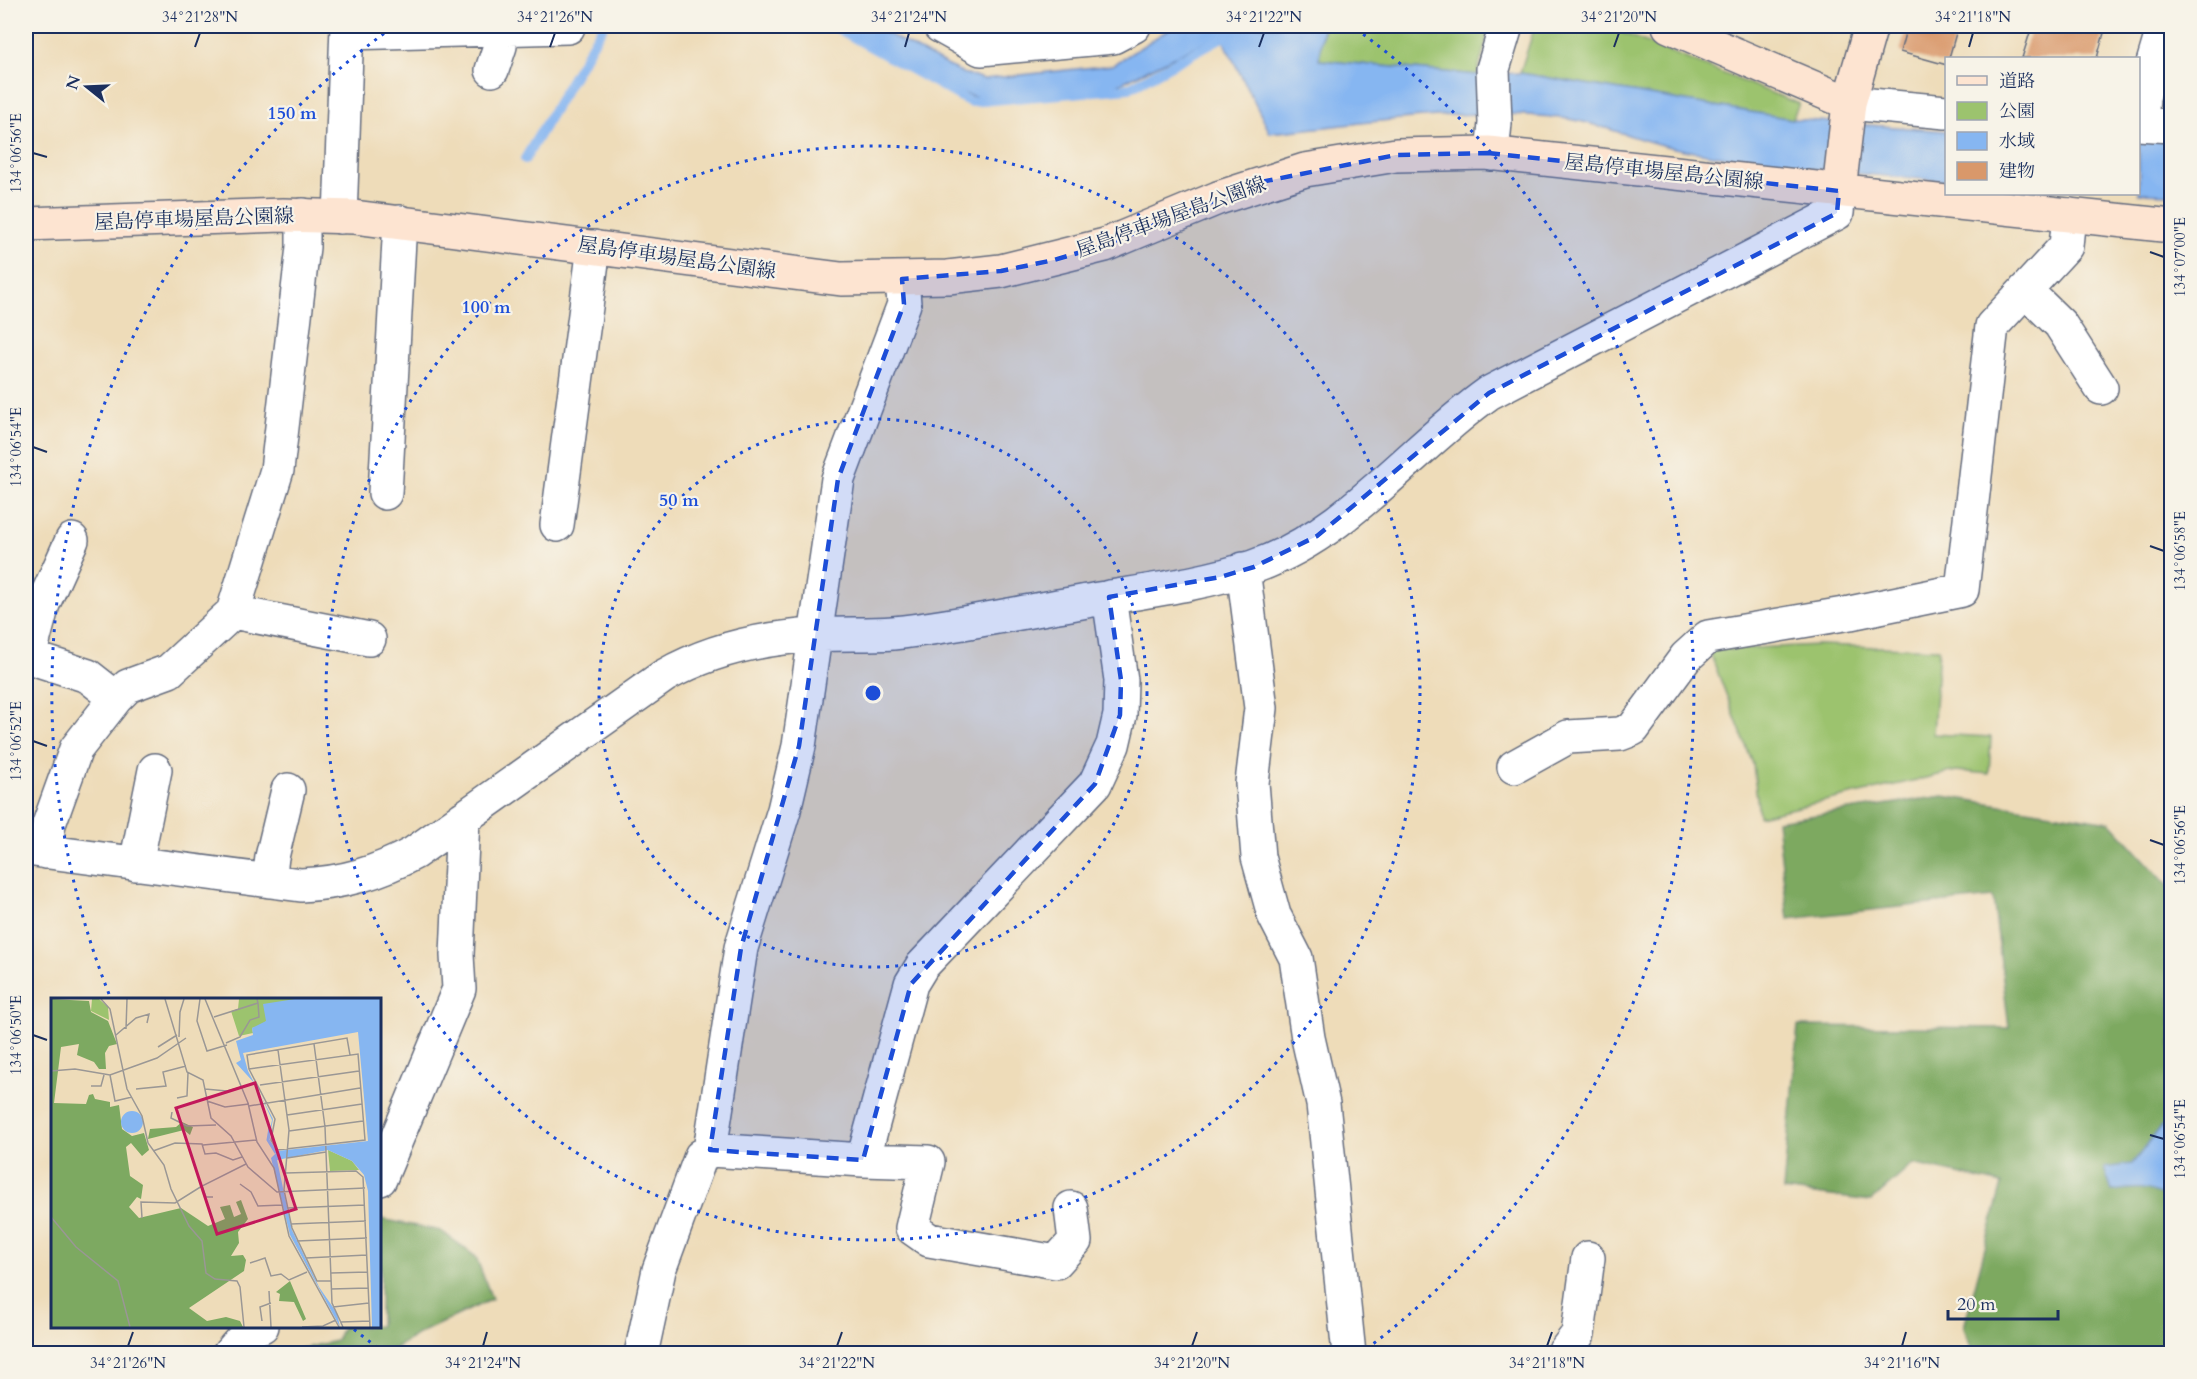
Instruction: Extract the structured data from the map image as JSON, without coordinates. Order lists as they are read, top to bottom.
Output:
{
  "streets": {
    "main road": ["屋島停車場屋島公園線"]
  },
  "legend": [
    "道路",
    "公園",
    "水域",
    "建物"
  ],
  "scale_bar": "20 m",
  "north": "left",
  "coordinates": [
    "34°21'28\"N",
    "34°21'26\"N",
    "34°21'24\"N",
    "34°21'22\"N",
    "34°21'20\"N",
    "34°21'18\"N",
    "134°06'56\"E",
    "134°07'00\"E",
    "134°06'54\"E",
    "134°06'58\"E",
    "134°06'52\"E",
    "134°06'50\"E",
    "34°21'16\"N"
  ],
  "rings": ["150 m", "100 m", "50 m"]
}
